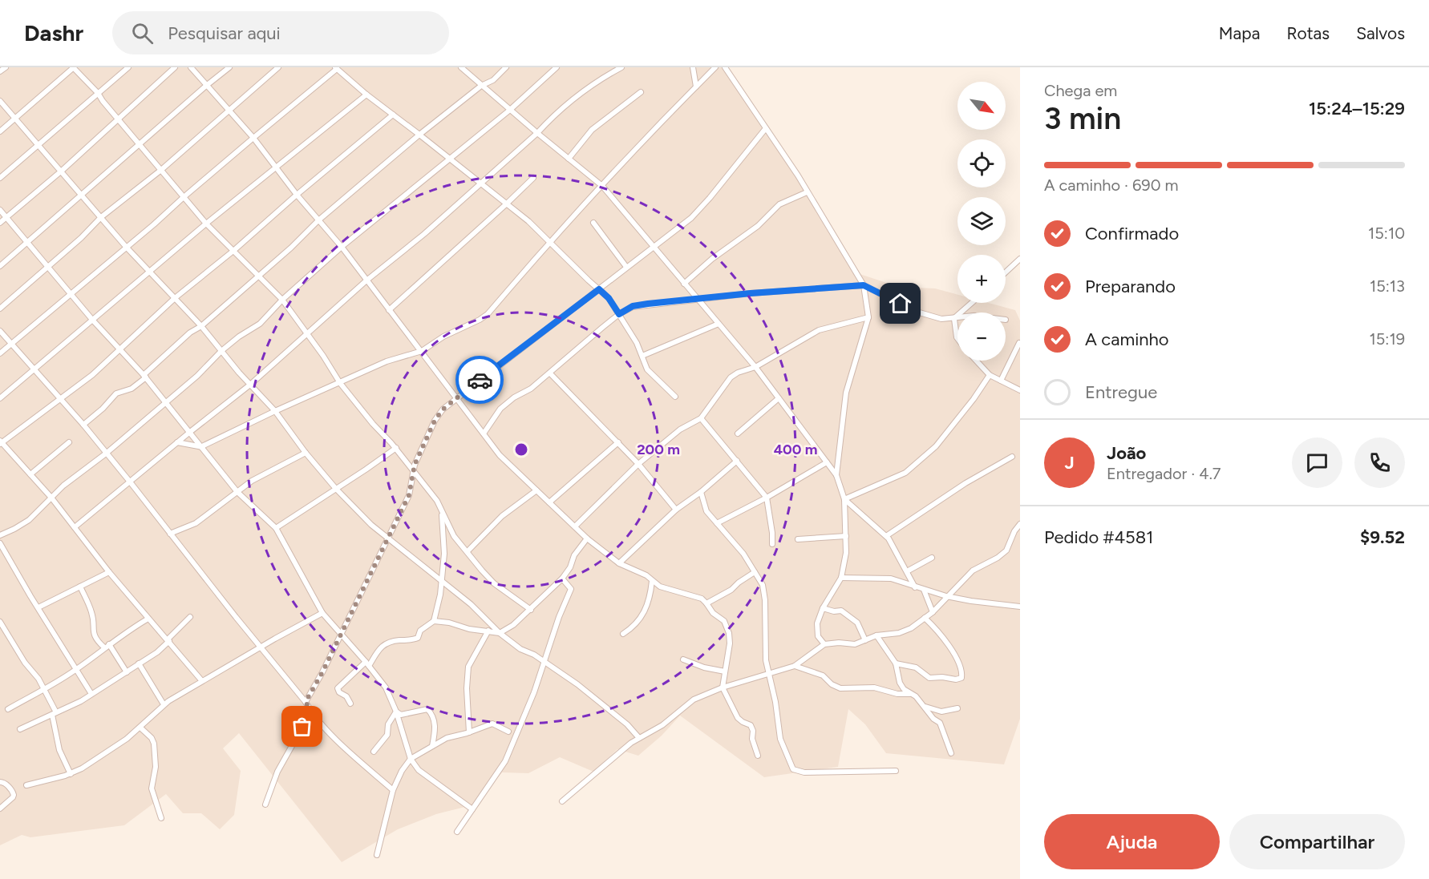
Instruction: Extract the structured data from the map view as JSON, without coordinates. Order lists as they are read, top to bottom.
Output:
{
  "north": "bottom right",
  "page": {
    "header": "Dashr",
    "search": "Pesquisar aqui",
    "nav": ["Mapa", "Rotas", "Salvos"],
    "heading": ["3 min", "Chega em", "15:24–15:29"],
    "panel": [
      "João",
      "Entregador · 4.7",
      "Pedido #4581",
      "$9.52"
    ],
    "map_buttons": ["+", "−"],
    "bar": "A caminho · 690 m",
    "list": [
      ["Confirmado", "15:10"],
      ["Preparando", "15:13"],
      ["A caminho", "15:19"],
      "Entregue"
    ],
    "round": "J",
    "buttons": ["Ajuda", "Compartilhar"]
  },
  "rings": ["200 m", "400 m"]
}
